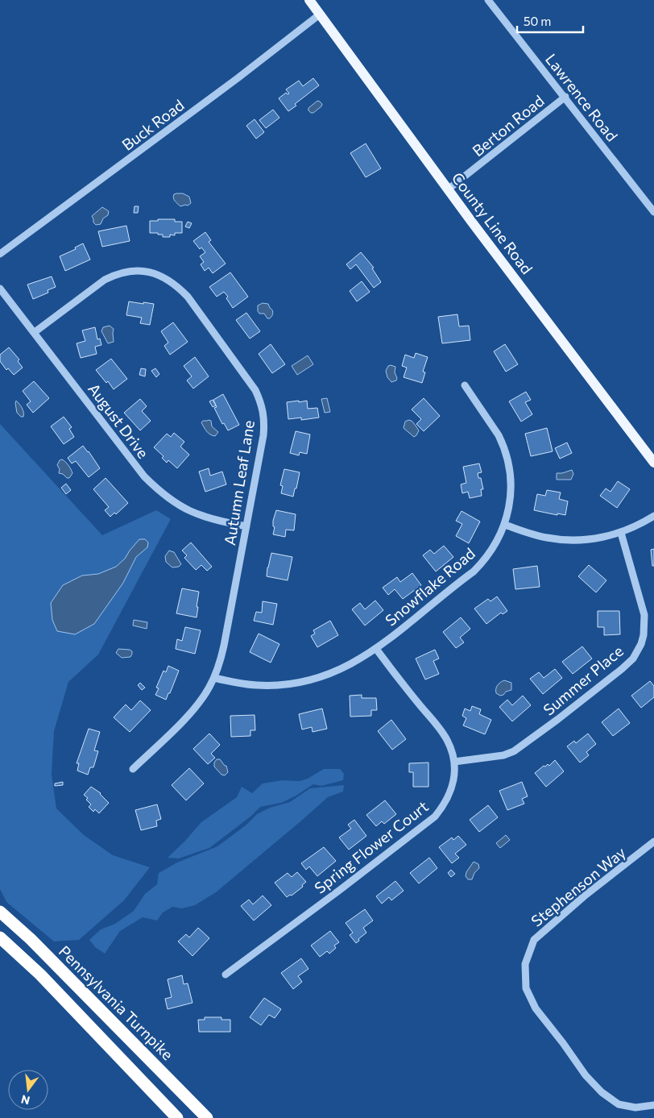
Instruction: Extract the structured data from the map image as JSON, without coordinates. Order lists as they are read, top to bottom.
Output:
{
  "streets": {
    "highway": ["Pennsylvania Turnpike"],
    "main road": ["County Line Road"],
    "street": [
      "Lawrence Road",
      "Buck Road",
      "Berton Road",
      "August Drive",
      "Autumn Leaf Lane",
      "Snowflake Road",
      "Summer Place",
      "Spring Flower Court",
      "Stephenson Way"
    ]
  },
  "crossings": [
    ["Lawrence Road", "Berton Road"],
    ["Buck Road", "County Line Road"],
    ["Berton Road", "County Line Road"],
    ["August Drive", "Autumn Leaf Lane"],
    ["Autumn Leaf Lane", "Snowflake Road"],
    ["Snowflake Road", "Spring Flower Court"],
    ["Summer Place", "Spring Flower Court"]
  ],
  "scale_bar": "50 m",
  "north": "bottom"
}
